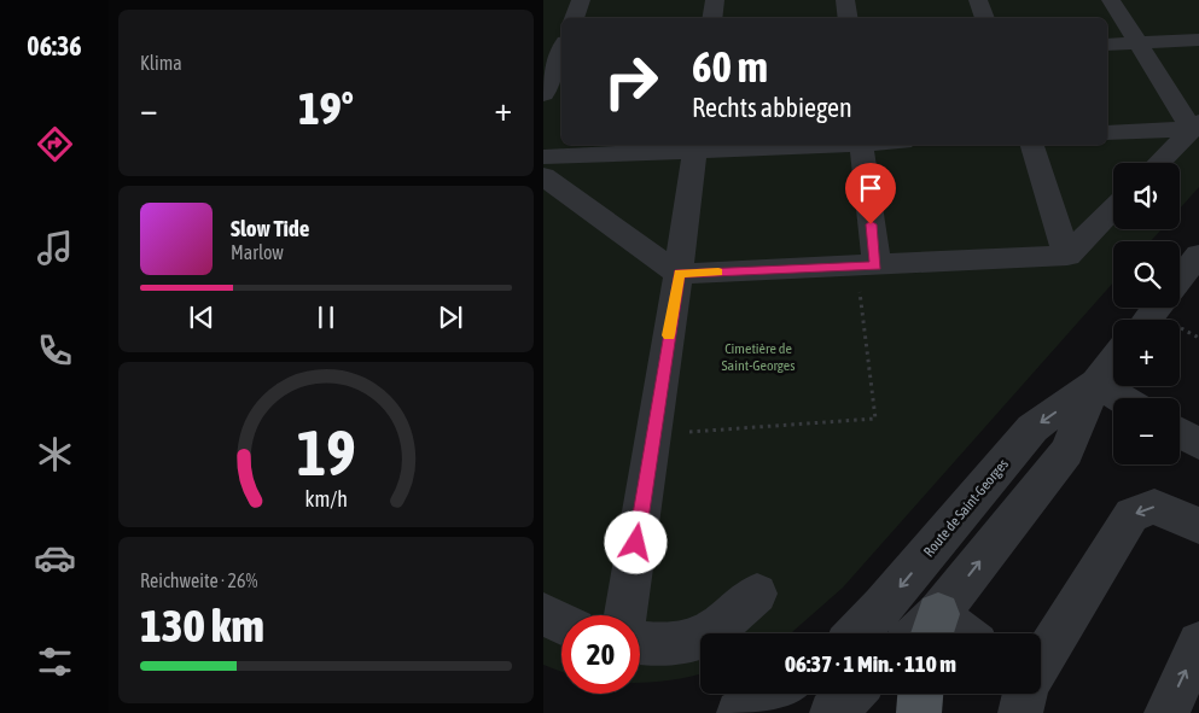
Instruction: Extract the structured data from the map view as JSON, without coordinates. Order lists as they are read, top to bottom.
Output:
{
  "streets": {
    "street": ["Route de Saint-Georges"]
  },
  "parks": ["Cimetière de Saint-Georges"],
  "page": {
    "tabs": "06:36",
    "tile": [
      "Klima",
      ["Reichweite · 26%", "130 km"]
    ],
    "turn": ["60 m", "Rechts abbiegen"],
    "heat": ["−", "19°", "+"],
    "map_buttons": ["+", "−"],
    "song": ["Slow Tide", "Marlow"],
    "limit": "20",
    "trip": "06:37 · 1 Min. · 110 m",
    "gauge": ["19", "km/h"]
  }
}
